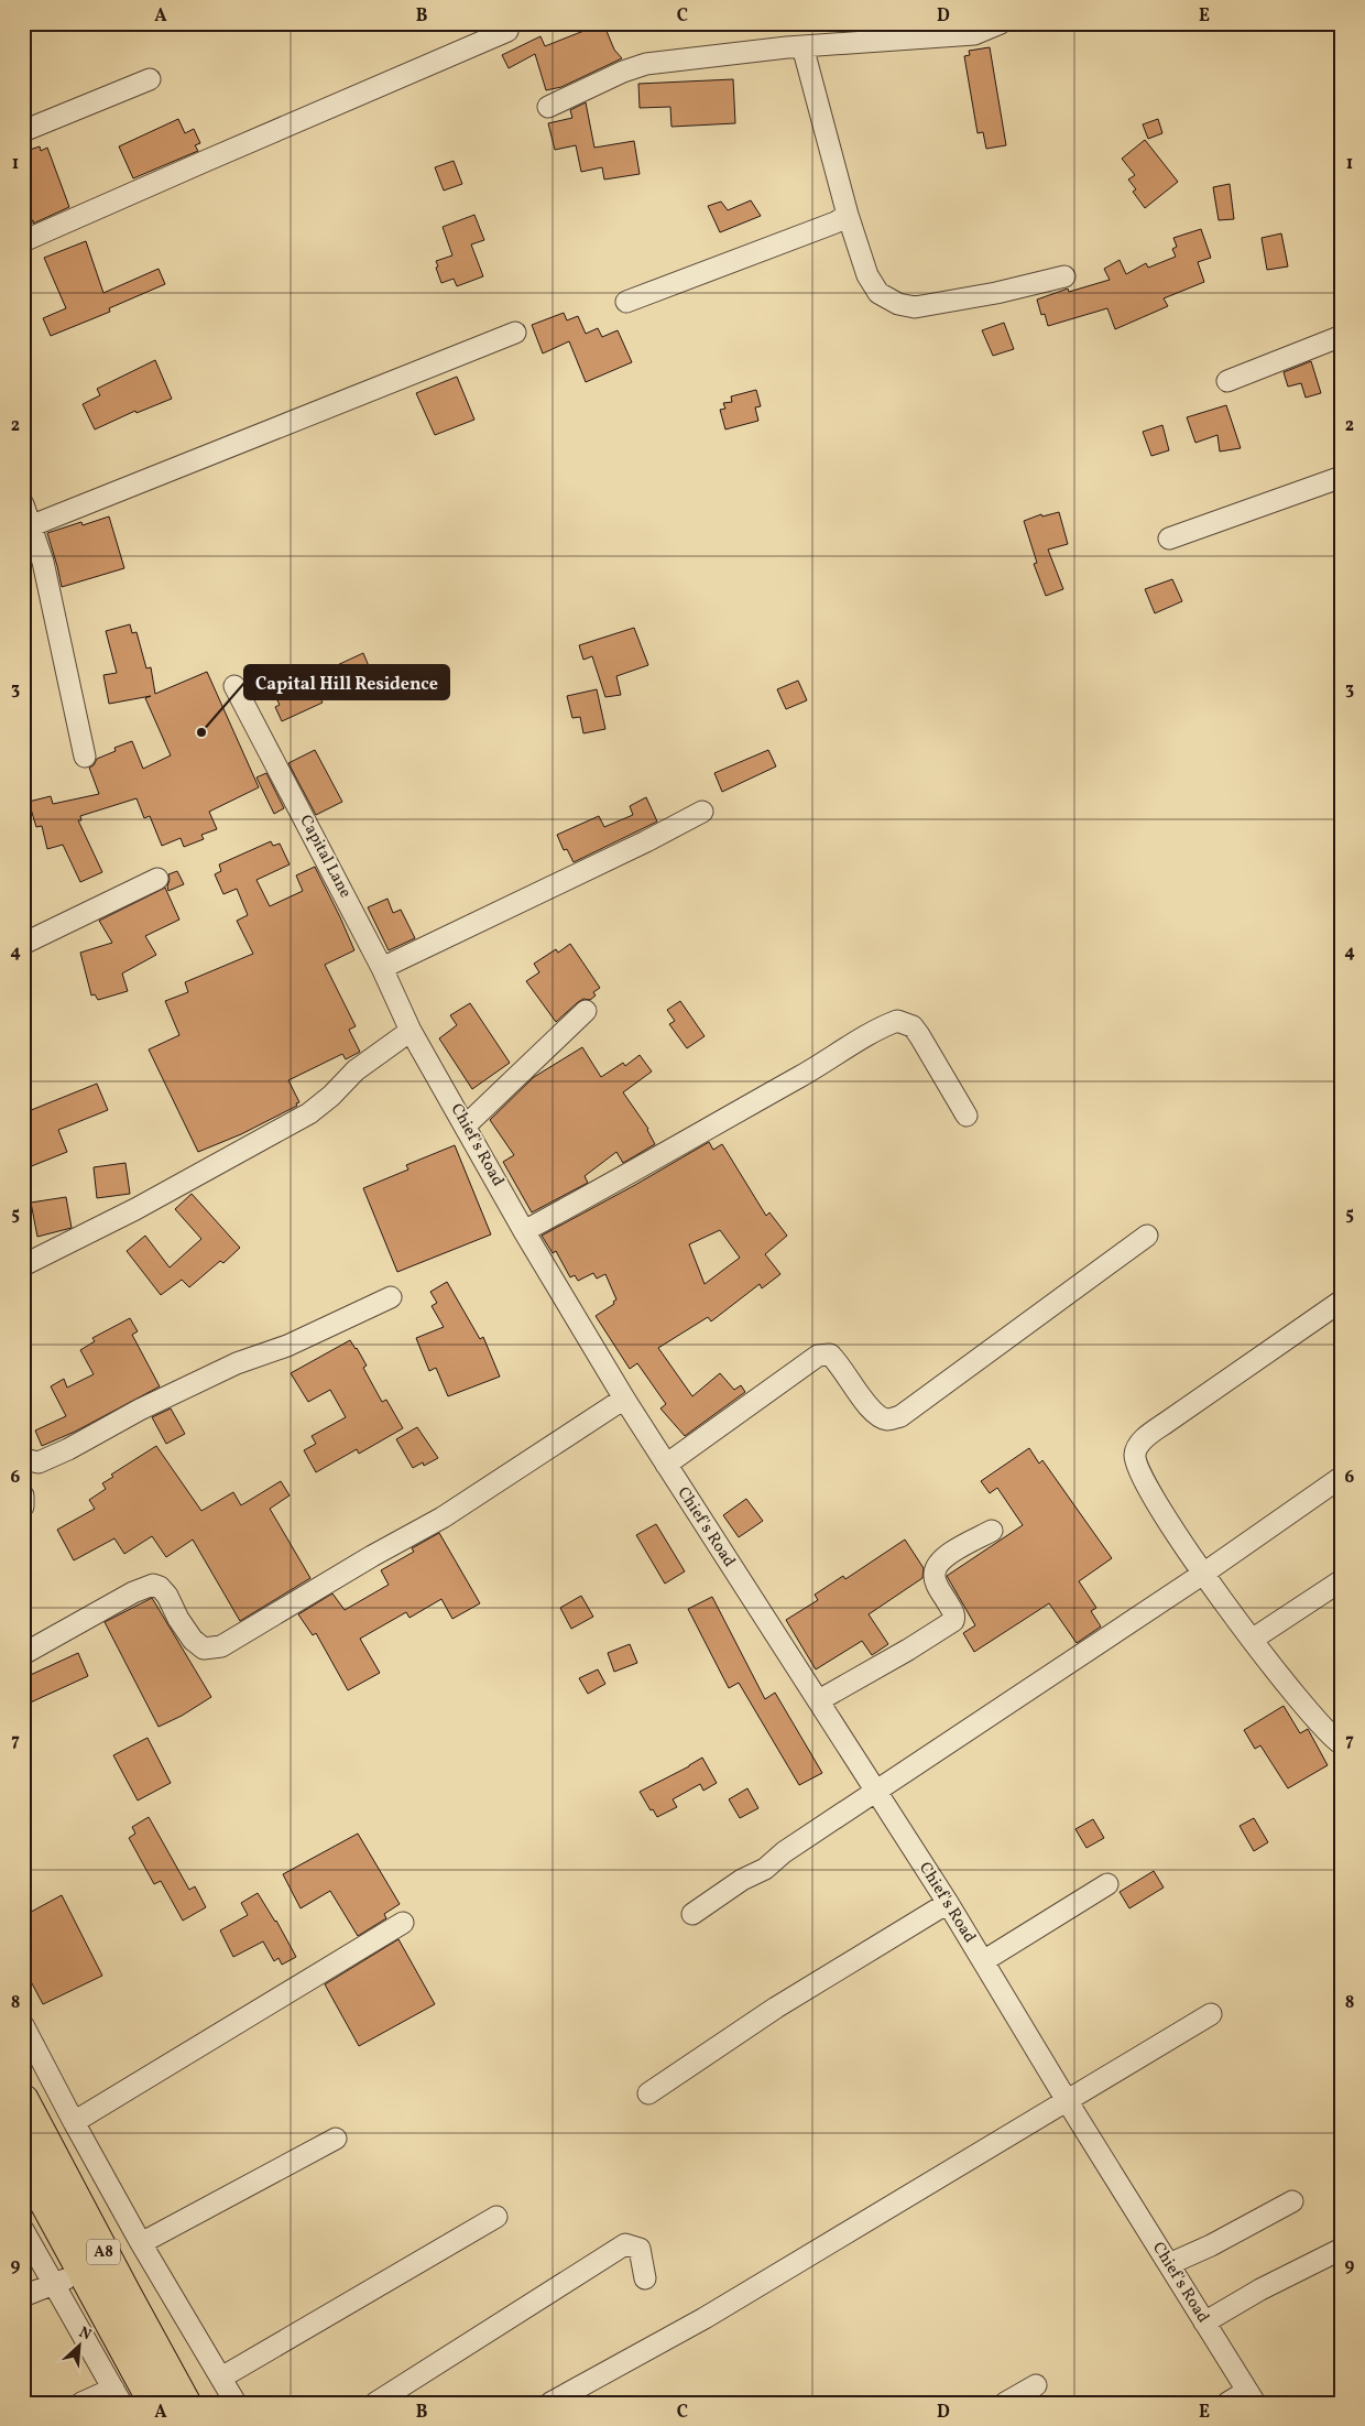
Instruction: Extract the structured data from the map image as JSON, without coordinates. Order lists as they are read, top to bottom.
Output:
{
  "streets": {
    "highway": ["A8"],
    "street": ["Capital Lane", "Chief's Road"]
  },
  "crossings": [
    ["Capital Lane", "Chief's Road"]
  ],
  "places": ["Capital Hill Residence"],
  "north": "top right",
  "grid": {
    "columns": [
      "A",
      "B",
      "C",
      "D",
      "E"
    ],
    "rows": [
      "1",
      "2",
      "3",
      "4",
      "5",
      "6",
      "7",
      "8",
      "9"
    ]
  }
}
